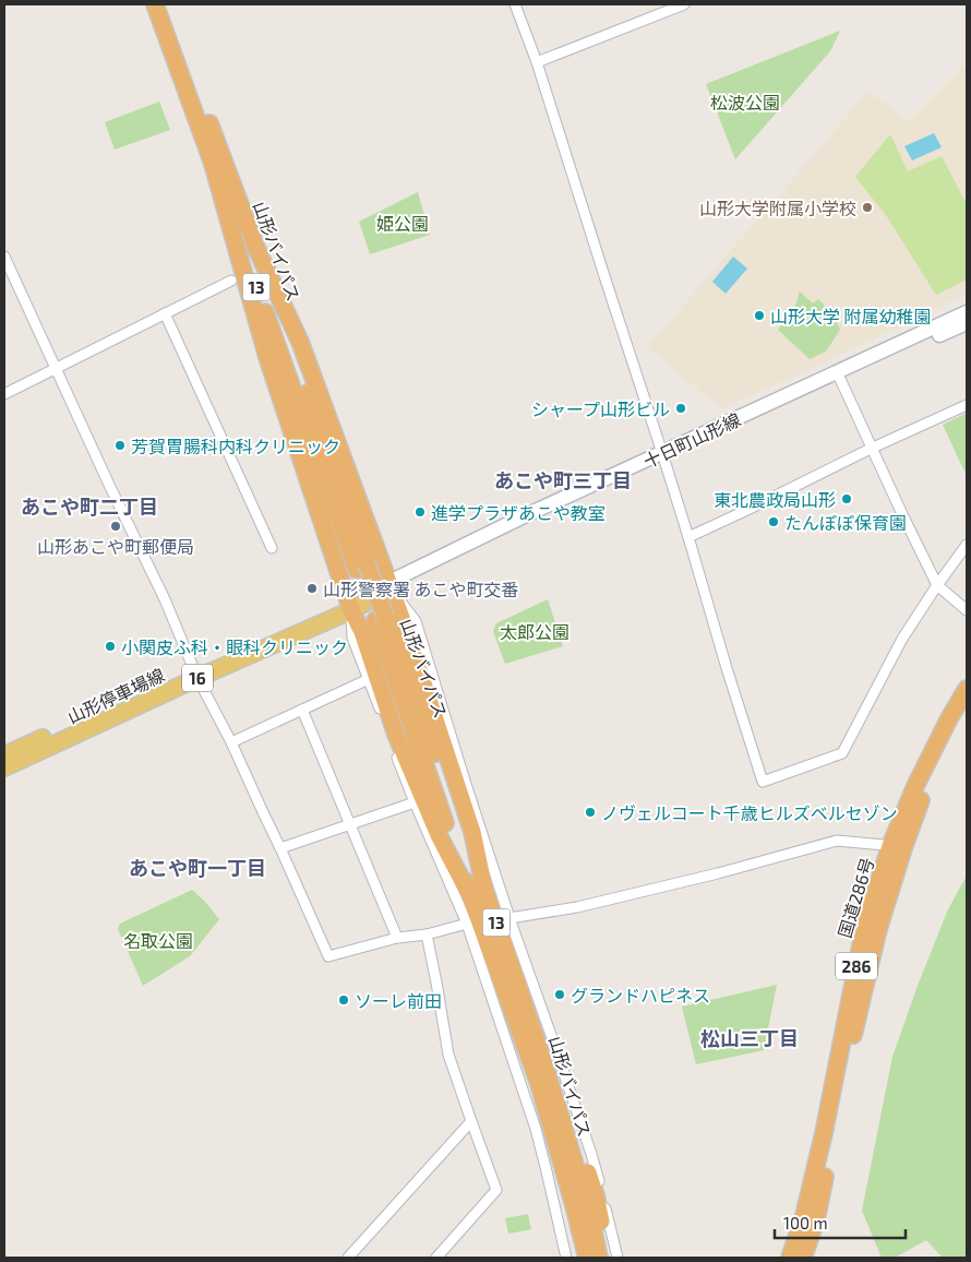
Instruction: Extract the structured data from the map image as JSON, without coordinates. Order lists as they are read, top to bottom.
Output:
{
  "streets": {
    "highway": [
      "山形バイパス",
      "13",
      "国道286号",
      "286"
    ],
    "main road": ["十日町山形線", "16", "山形停車場線"]
  },
  "crossings": [
    ["十日町山形線", "山形停車場線"]
  ],
  "districts": [
    "あこや町三丁目",
    "あこや町二丁目",
    "あこや町一丁目",
    "松山三丁目"
  ],
  "parks": [
    "松波公園",
    "姫公園",
    "太郎公園",
    "名取公園"
  ],
  "places": [
    "山形大学附属小学校",
    "山形大学 附属幼稚園",
    "シャープ山形ビル",
    "芳賀胃腸科内科クリニック",
    "東北農政局山形",
    "進学プラザあこや教室",
    "たんぽぽ保育園",
    "山形あこや町郵便局",
    "山形警察署 あこや町交番",
    "小関皮ふ科・眼科クリニック",
    "ノヴェルコート千歳ヒルズベルセゾン",
    "グランドハピネス",
    "ソーレ前田"
  ],
  "scale_bar": "100 m"
}
